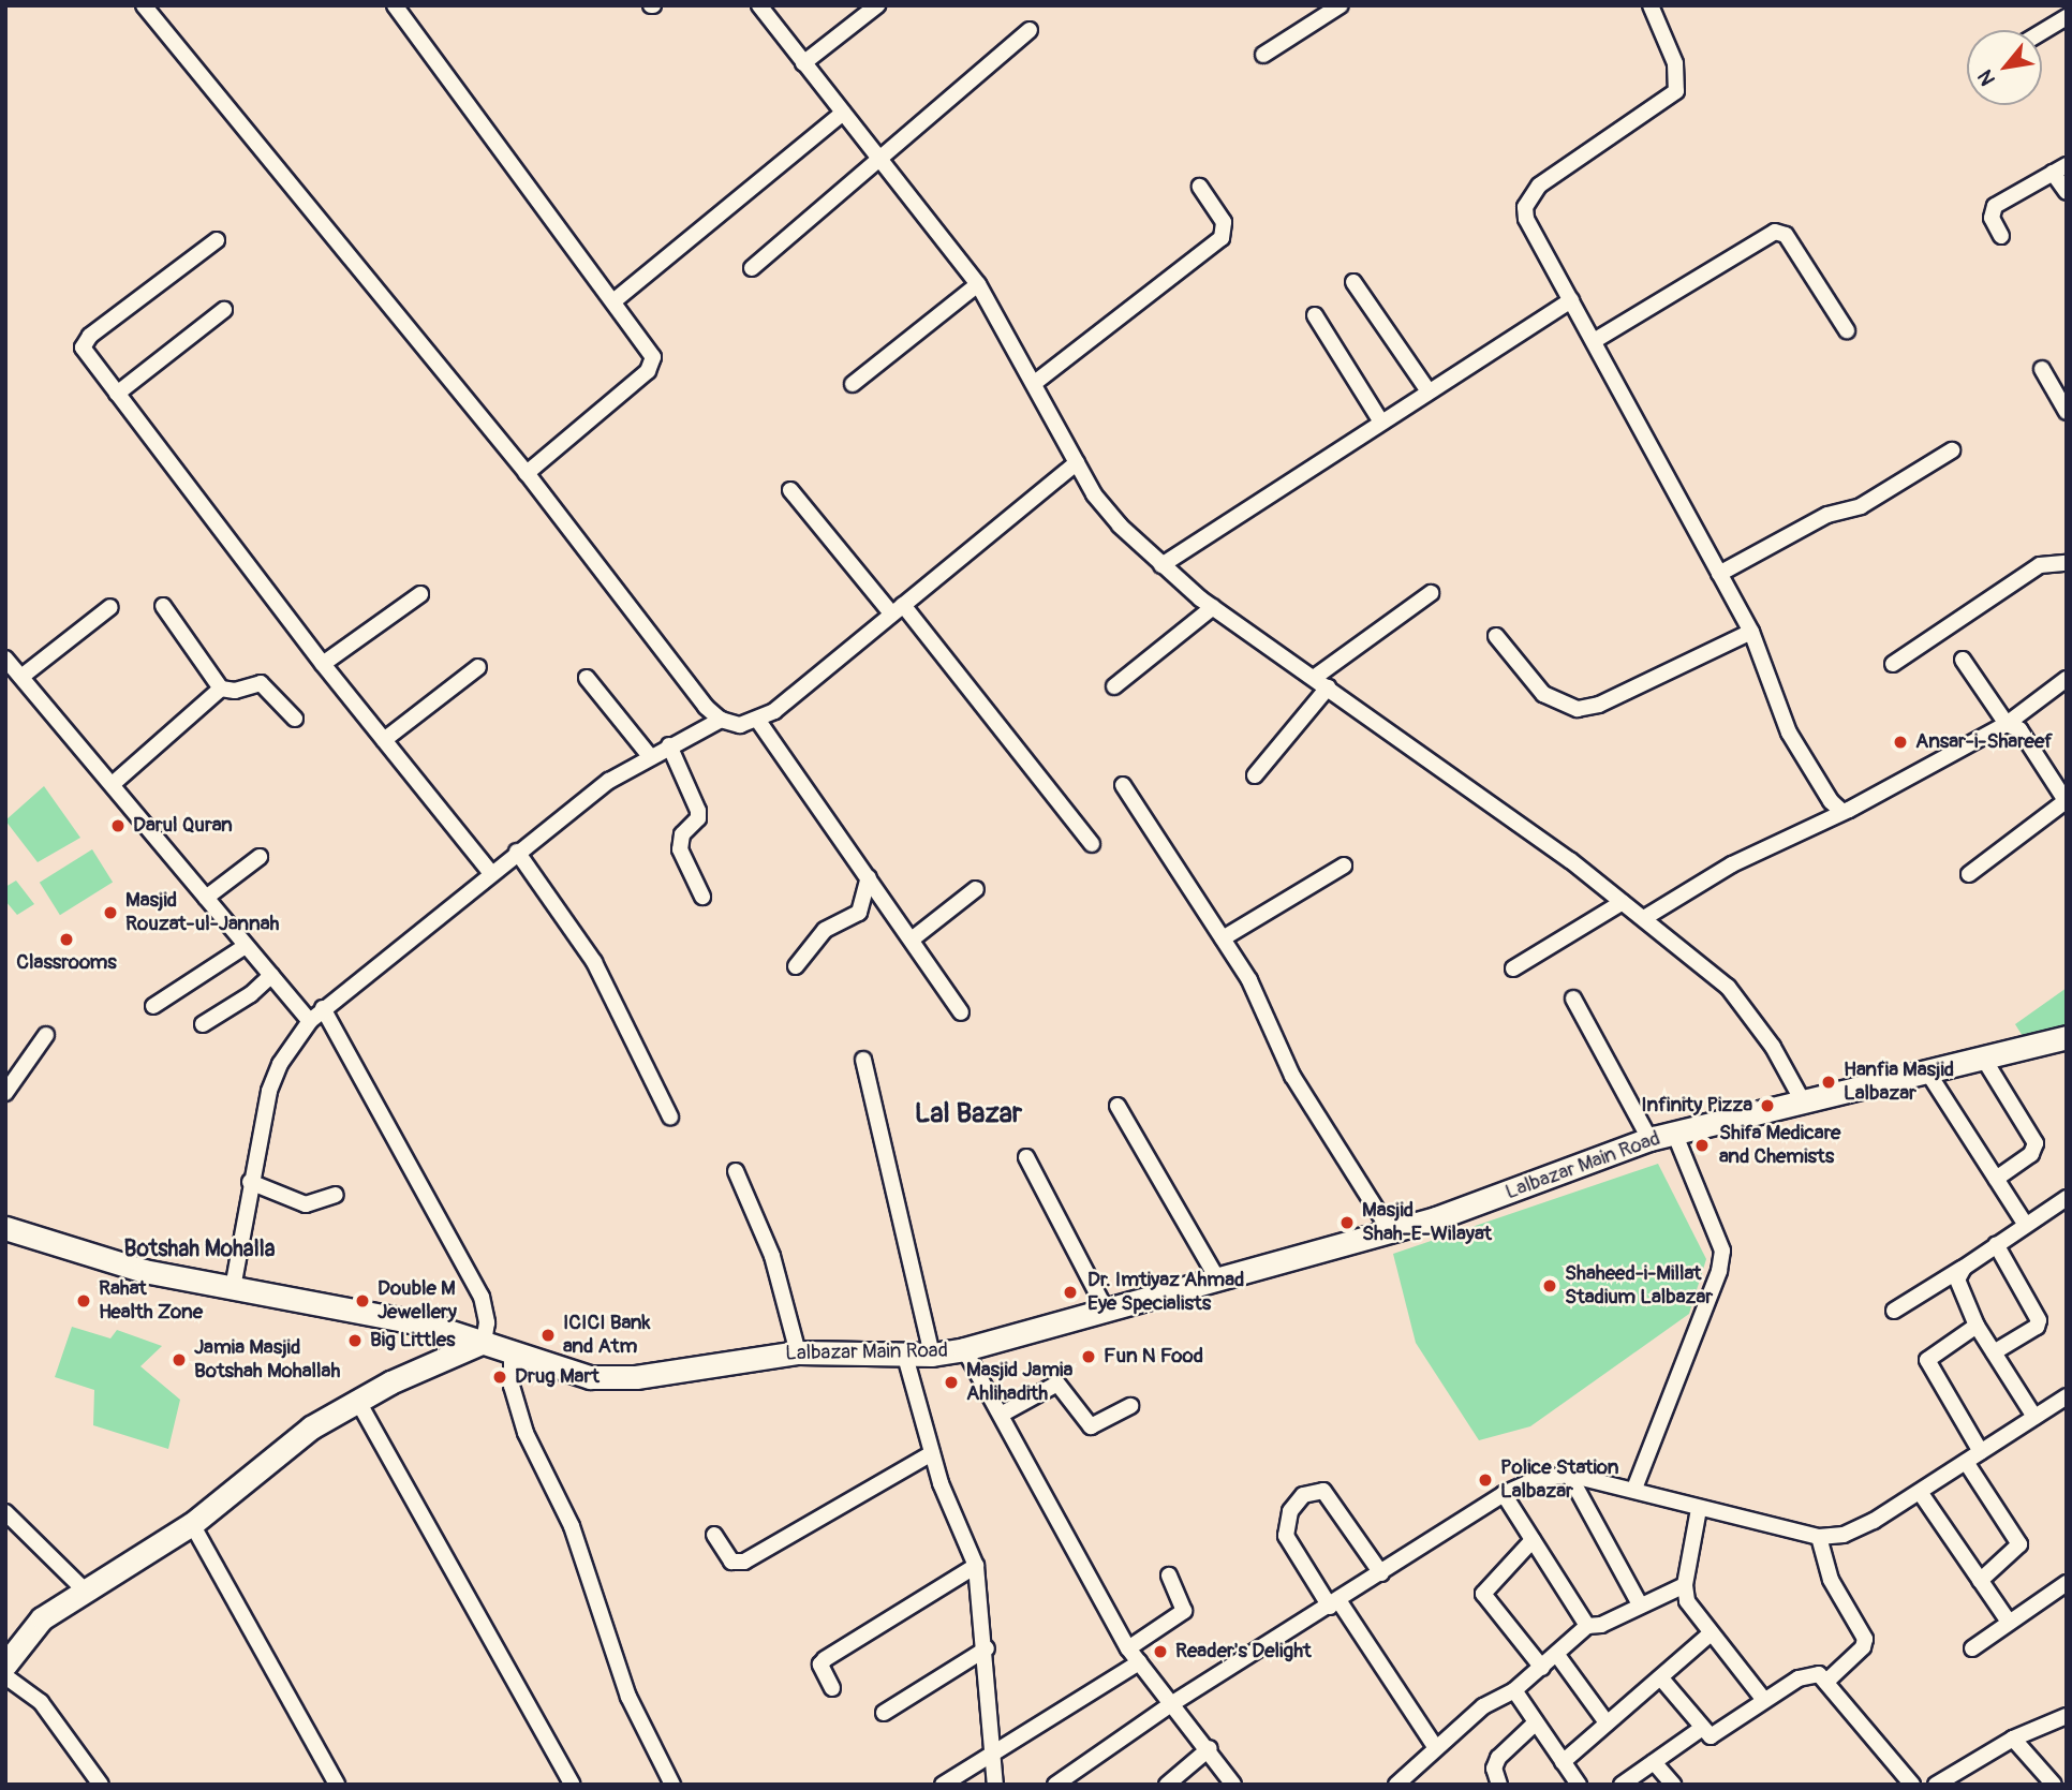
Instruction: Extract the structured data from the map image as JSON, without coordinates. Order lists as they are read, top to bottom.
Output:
{
  "streets": {
    "main road": ["Lalbazar Main Road"]
  },
  "districts": ["Lal Bazar", "Botshah Mohalla"],
  "places": [
    "Ansar-i-Shareef",
    "Darul Quran",
    "Masjid Rouzat-ul-Jannah",
    "Classrooms",
    "Hanfia Masjid Lalbazar",
    "Infinity Pizza",
    "Shifa Medicare and Chemists",
    "Masjid Shah-E-Wilayat",
    "Shaheed-i-Millat Stadium Lalbazar",
    "Dr. Imtiyaz Ahmad Eye Specialists",
    "Rahat Health Zone",
    "Double M Jewellery",
    "ICICI Bank and Atm",
    "Big Littles",
    "Fun N Food",
    "Jamia Masjid Botshah Mohallah",
    "Drug Mart",
    "Masjid Jamia Ahlihadith",
    "Police Station Lalbazar",
    "Reader's Delight"
  ],
  "north": "bottom left"
}
